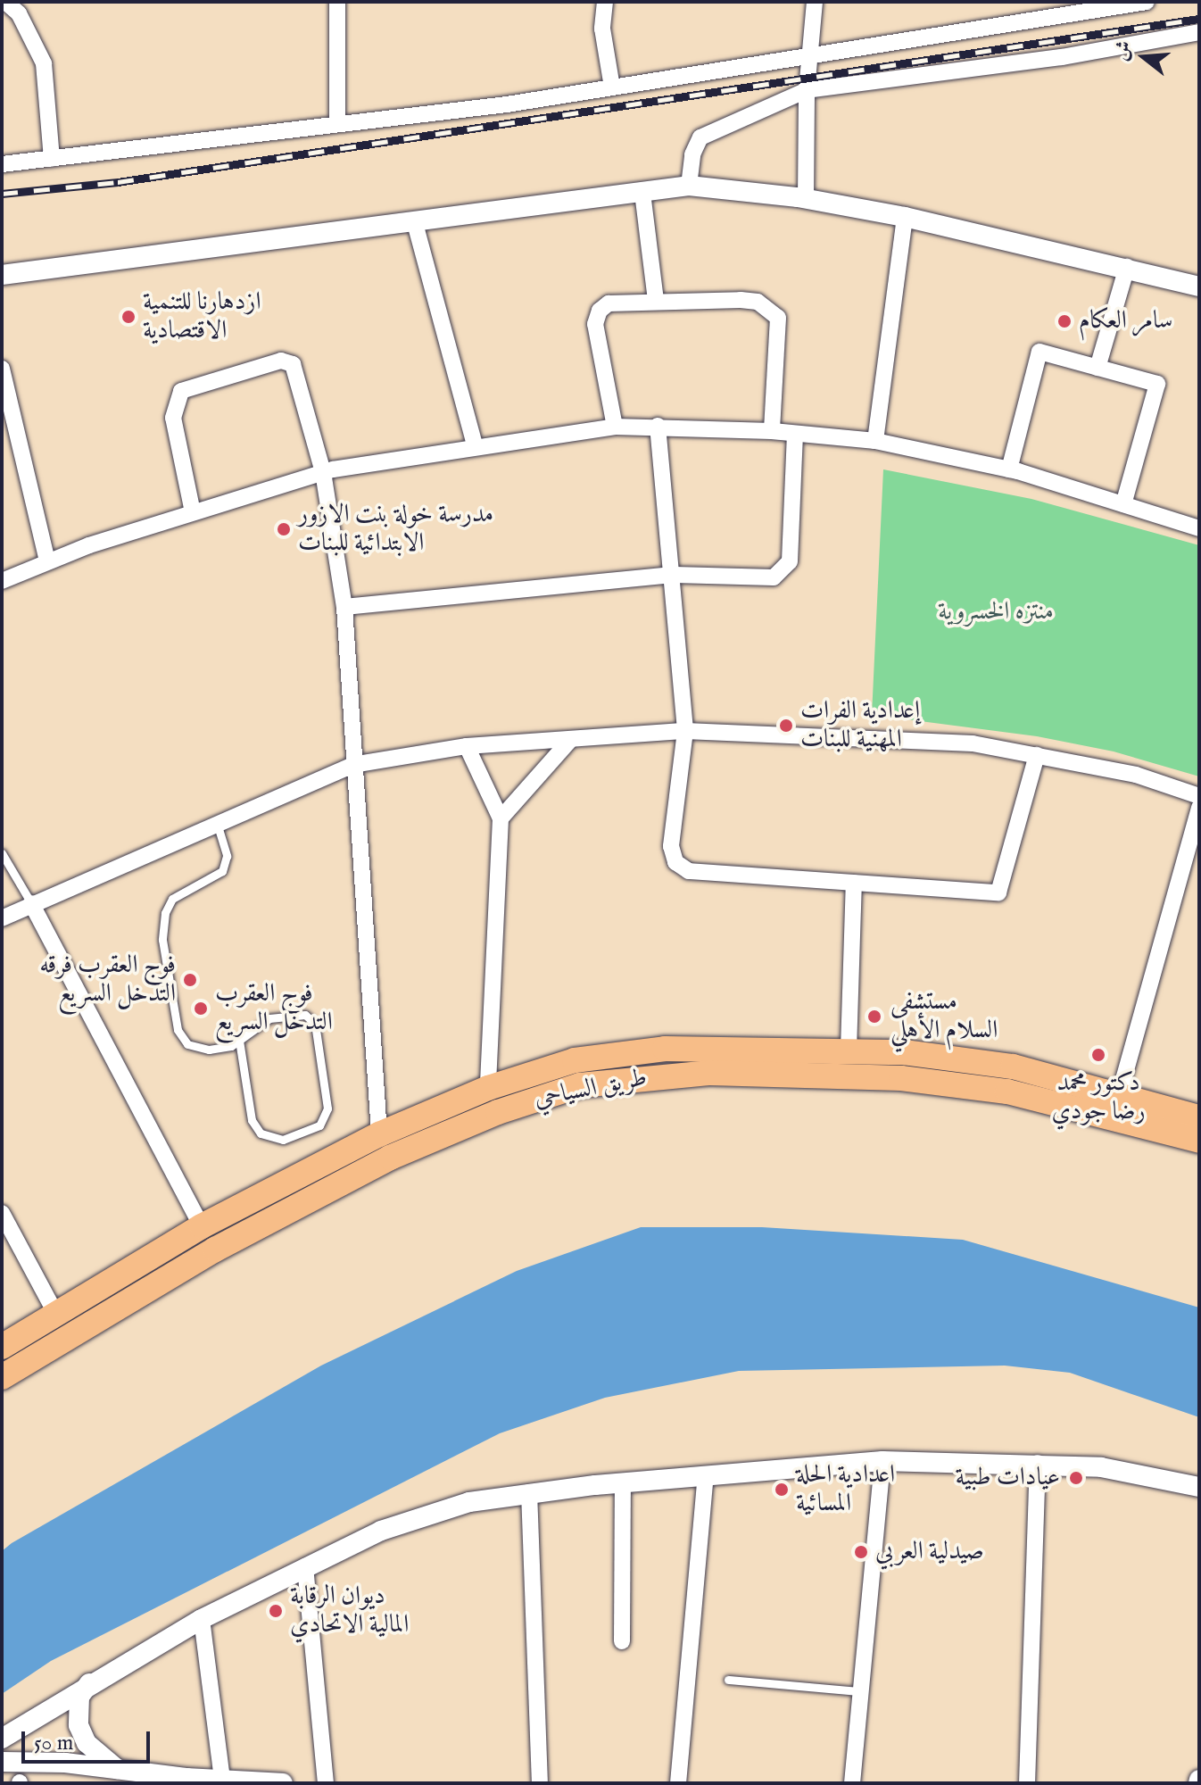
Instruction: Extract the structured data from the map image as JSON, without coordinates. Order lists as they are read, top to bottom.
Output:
{
  "streets": {
    "main road": ["طريق السياحي"]
  },
  "parks": ["منتزه الخسروية"],
  "places": [
    "ازدهارنا للتنمية الاقتصادية",
    "سامر العكام",
    "مدرسة خولة بنت الازور الابتدائية للبنات",
    "إعدادية الفرات المهنية للبنات",
    "فوج العقرب فرقه التدخل السريع",
    "فوج العقرب التدخل السريع",
    "مستشفى السلام الأهلي",
    "دكتور محمد رضا جودي",
    "عيادات طبية",
    "اعدادية الحلة المسائية",
    "صيدلية العربي",
    "ديوان الرقابة المالية الاتحادي"
  ],
  "scale_bar": "50 m",
  "north": "left"
}
